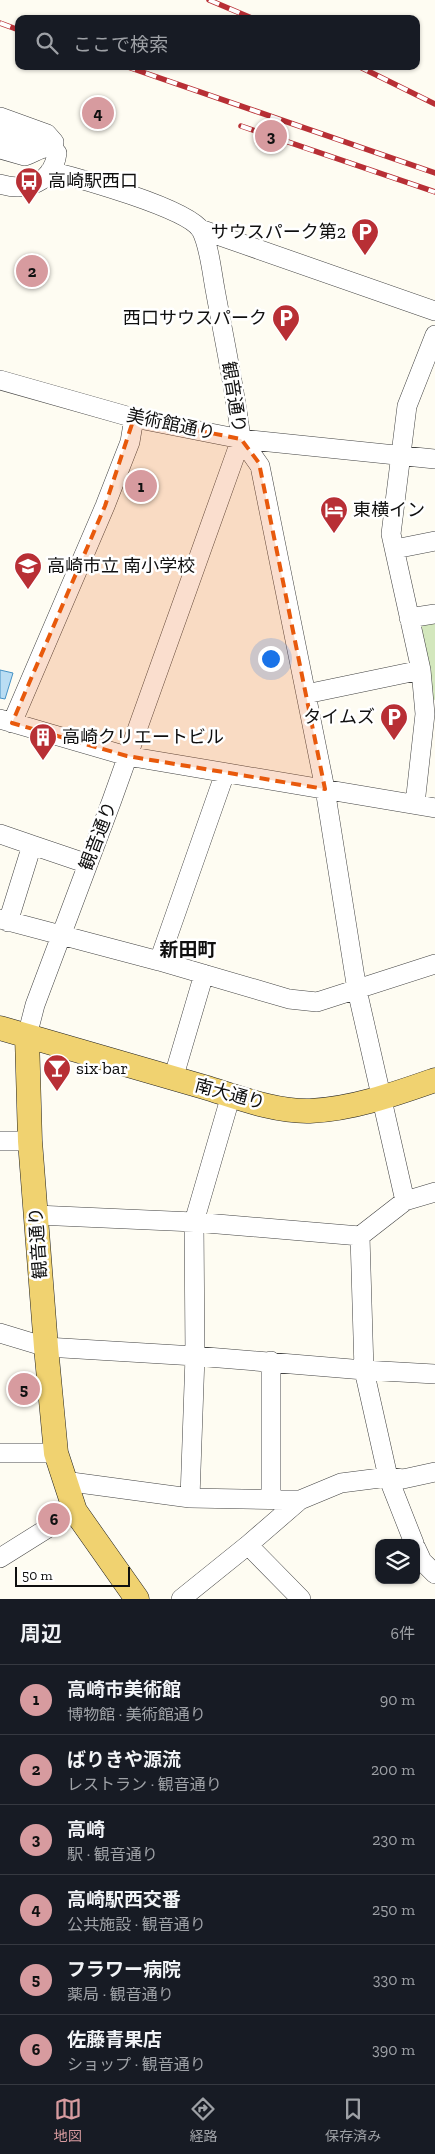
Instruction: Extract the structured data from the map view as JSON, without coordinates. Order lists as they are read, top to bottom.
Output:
{
  "streets": {
    "main road": ["観音通り", "南大通り"],
    "street": ["美術館通り"]
  },
  "crossings": [
    ["観音通り", "美術館通り"],
    ["観音通り", "南大通り"]
  ],
  "districts": ["新田町"],
  "places": {
    "bus stop": ["高崎駅西口"],
    "parking": ["サウスパーク第2", "西口サウスパーク", "タイムズ"],
    "hotel": ["東横イン"],
    "school or university": ["高崎市立 南小学校"],
    "building": ["高崎クリエートビル"],
    "bar": ["six bar"]
  },
  "scale_bar": "50 m",
  "page": {
    "search": "ここで検索",
    "pins": [
      "4",
      "3",
      "2",
      "1",
      "5",
      "6"
    ],
    "scale": "50 m",
    "heading": ["周辺", "6件"],
    "list": [
      {
        "mark": "1",
        "name": "高崎市美術館",
        "note": "博物館 · 美術館通り",
        "value": "90 m"
      },
      {
        "mark": "2",
        "name": "ばりきや源流",
        "note": "レストラン · 観音通り",
        "value": "200 m"
      },
      {
        "mark": "3",
        "name": "高崎",
        "note": "駅 · 観音通り",
        "value": "230 m"
      },
      {
        "mark": "4",
        "name": "高崎駅西交番",
        "note": "公共施設 · 観音通り",
        "value": "250 m"
      },
      {
        "mark": "5",
        "name": "フラワー病院",
        "note": "薬局 · 観音通り",
        "value": "330 m"
      },
      {
        "mark": "6",
        "name": "佐藤青果店",
        "note": "ショップ · 観音通り",
        "value": "390 m"
      }
    ],
    "nav": ["地図", "経路", "保存済み"]
  }
}
